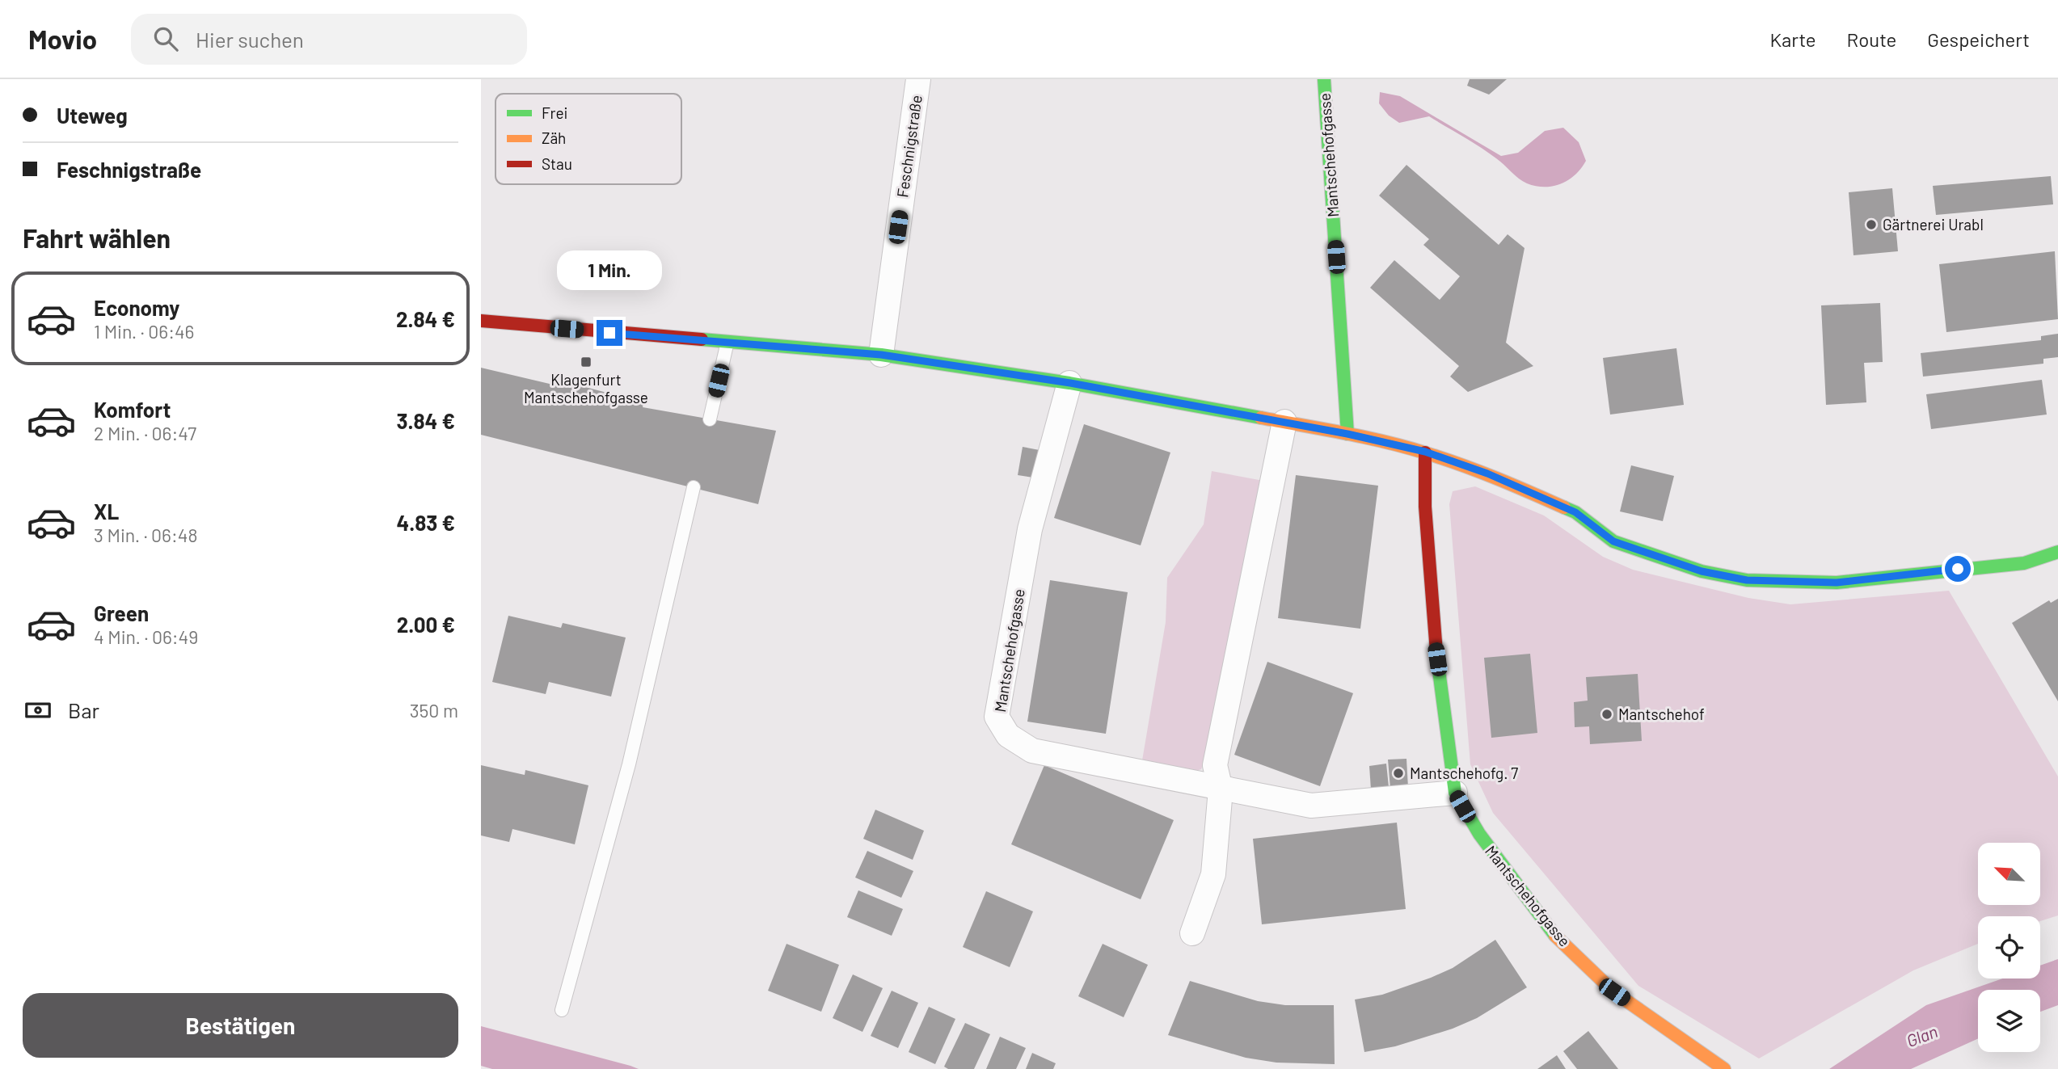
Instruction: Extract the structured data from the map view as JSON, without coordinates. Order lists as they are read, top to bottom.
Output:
{
  "streets": {
    "street": ["Feschnigstraße", "Mantschehofgasse"]
  },
  "water": ["Glan"],
  "places": {
    "other": ["Gärtnerei Urabl", "Mantschehof", "Mantschehofg. 7"],
    "transit": ["Klagenfurt Mantschehofgasse"]
  },
  "legend": ["Frei", "Zäh", "Stau"],
  "north": "top left",
  "page": {
    "header": "Movio",
    "search": "Hier suchen",
    "nav": ["Karte", "Route", "Gespeichert"],
    "banner": ["Uteweg", "Feschnigstraße"],
    "heading": "Fahrt wählen",
    "bubble": "1 Min.",
    "list": [
      {
        "name": "Economy",
        "note": "1 Min. · 06:46",
        "value": "2.84 €"
      },
      {
        "name": "Komfort",
        "note": "2 Min. · 06:47",
        "value": "3.84 €"
      },
      {
        "name": "XL",
        "note": "3 Min. · 06:48",
        "value": "4.83 €"
      },
      {
        "name": "Green",
        "note": "4 Min. · 06:49",
        "value": "2.00 €"
      }
    ],
    "pay": ["Bar", "350 m"],
    "buttons": "Bestätigen"
  }
}
